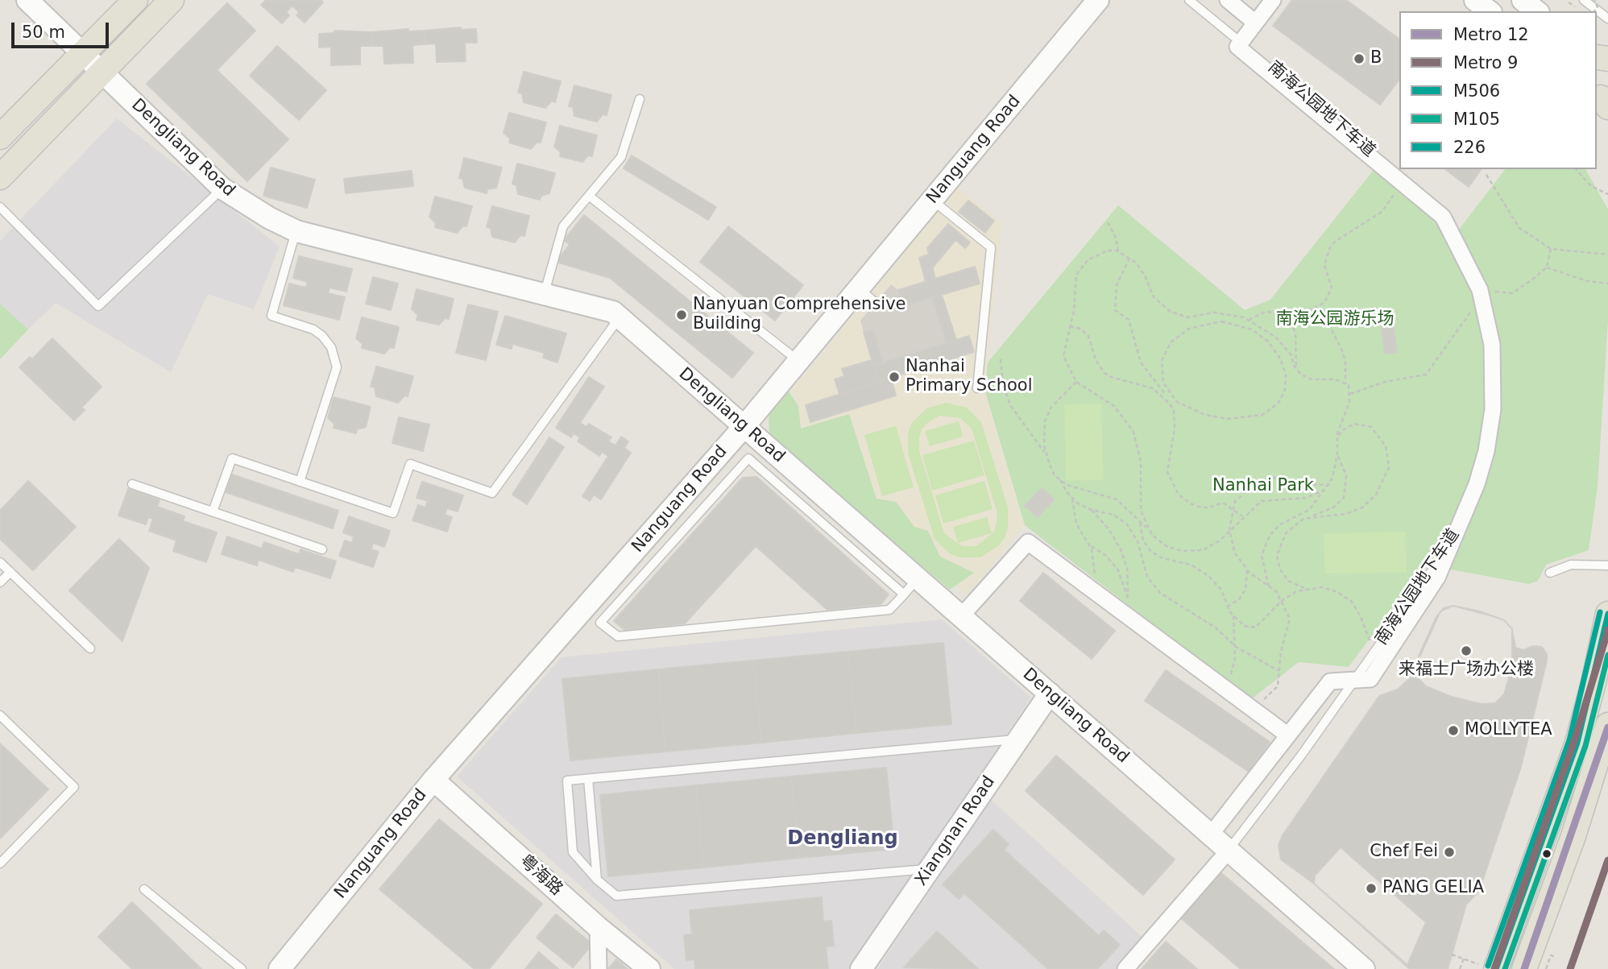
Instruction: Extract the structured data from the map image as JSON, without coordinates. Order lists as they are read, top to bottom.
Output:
{
  "streets": {
    "main road": [
      "Dengliang Road",
      "Nanguang Road",
      "Xiangnan Road",
      "粤海路"
    ],
    "lane": ["南海公园地下车道"]
  },
  "crossings": [
    ["南海公园地下车道", "Dengliang Road"],
    ["Dengliang Road", "Nanguang Road"],
    ["Dengliang Road", "Xiangnan Road"],
    ["Nanguang Road", "粤海路"]
  ],
  "districts": ["Dengliang"],
  "parks": ["南海公园游乐场", "Nanhai Park"],
  "places": [
    "B",
    "Nanyuan Comprehensive Building",
    "Nanhai Primary School",
    "来福士广场办公楼",
    "MOLLYTEA",
    "Chef Fei",
    "PANG GELIA"
  ],
  "lines": [
    "transit line 226",
    "transit line M506",
    "metro line 9",
    "transit line M105",
    "metro line 12"
  ],
  "legend": [
    "Metro 12",
    "Metro 9",
    "M506",
    "M105",
    "226"
  ],
  "scale_bar": "50 m"
}
